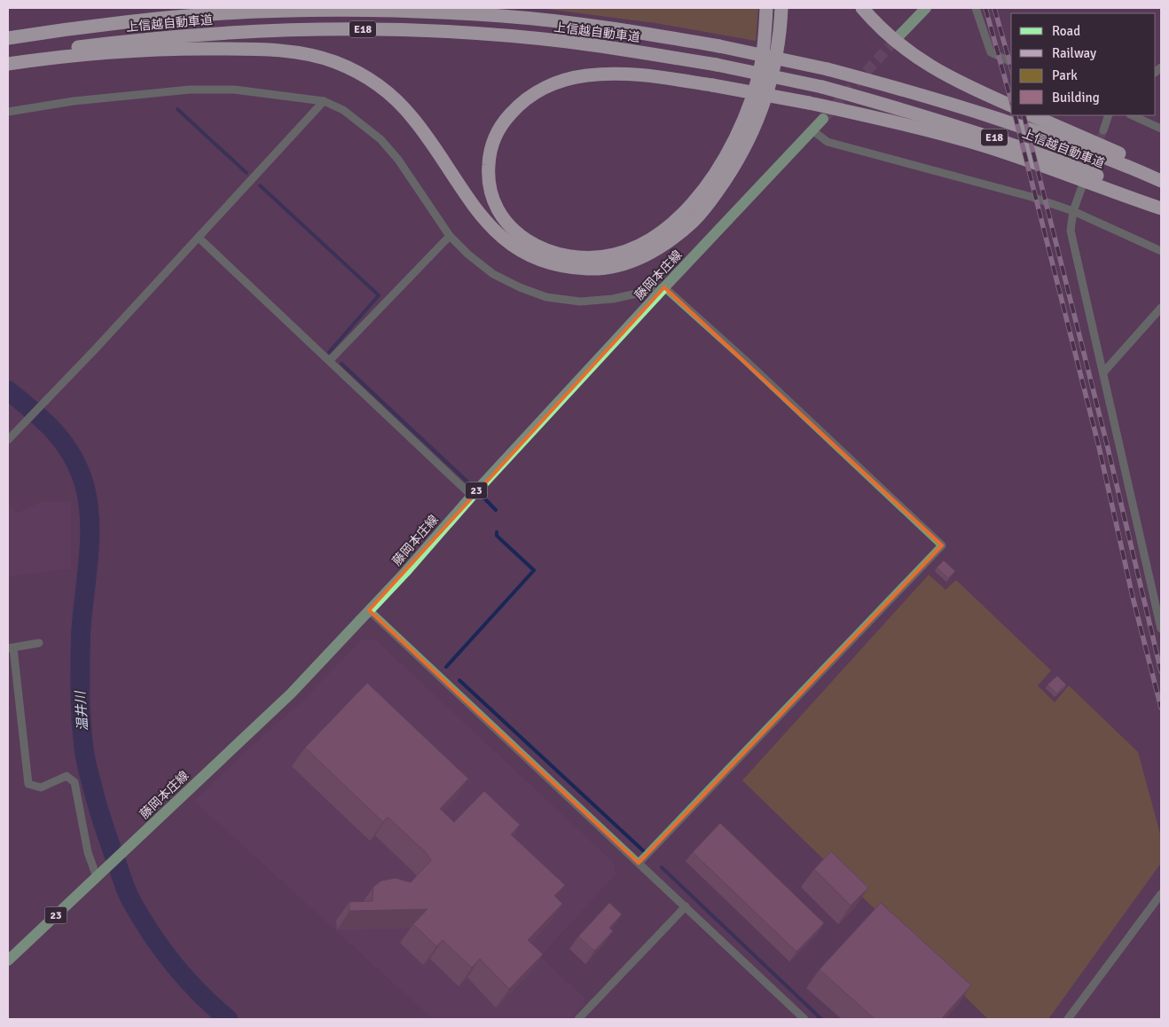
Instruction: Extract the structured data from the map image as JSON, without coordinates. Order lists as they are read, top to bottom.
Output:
{
  "streets": {
    "highway": ["上信越自動車道", "E18"],
    "main road": ["藤岡本庄線", "23"]
  },
  "water": ["温井川"],
  "legend": [
    "Road",
    "Railway",
    "Park",
    "Building"
  ]
}
